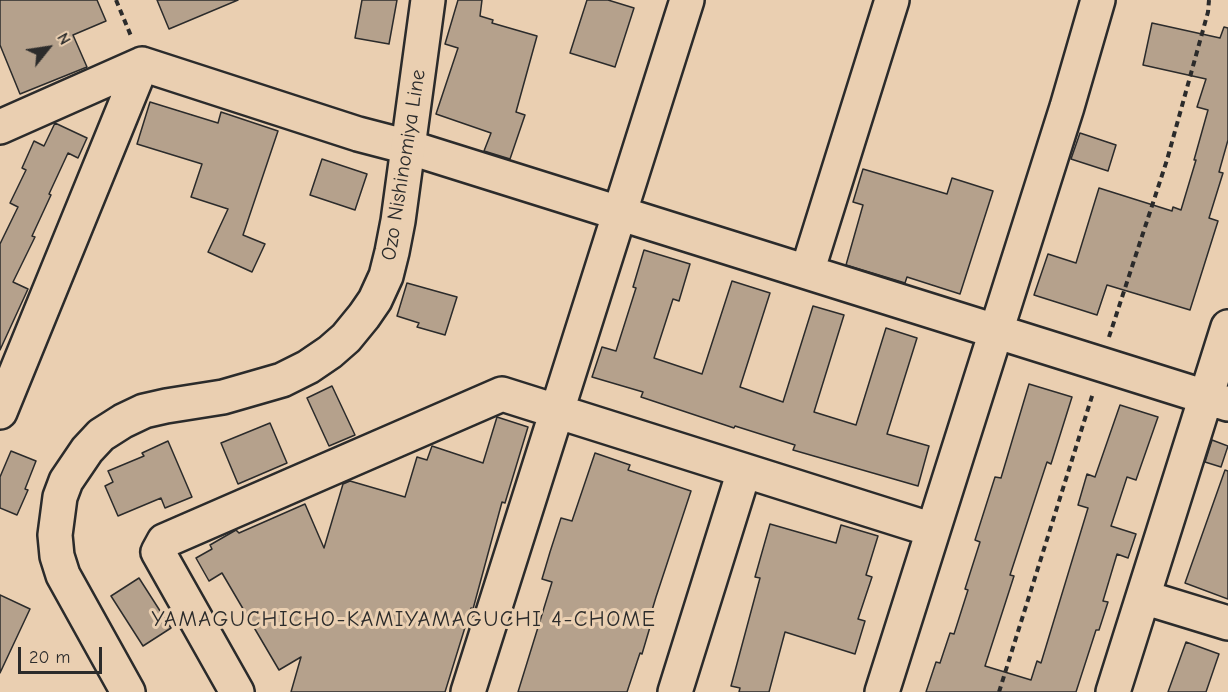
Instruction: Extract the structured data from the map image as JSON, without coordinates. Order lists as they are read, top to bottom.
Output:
{
  "streets": {
    "street": ["Ozo Nishinomiya Line"]
  },
  "districts": ["YAMAGUCHICHO-KAMIYAMAGUCHI 4-CHOME"],
  "scale_bar": "20 m",
  "north": "top right"
}
